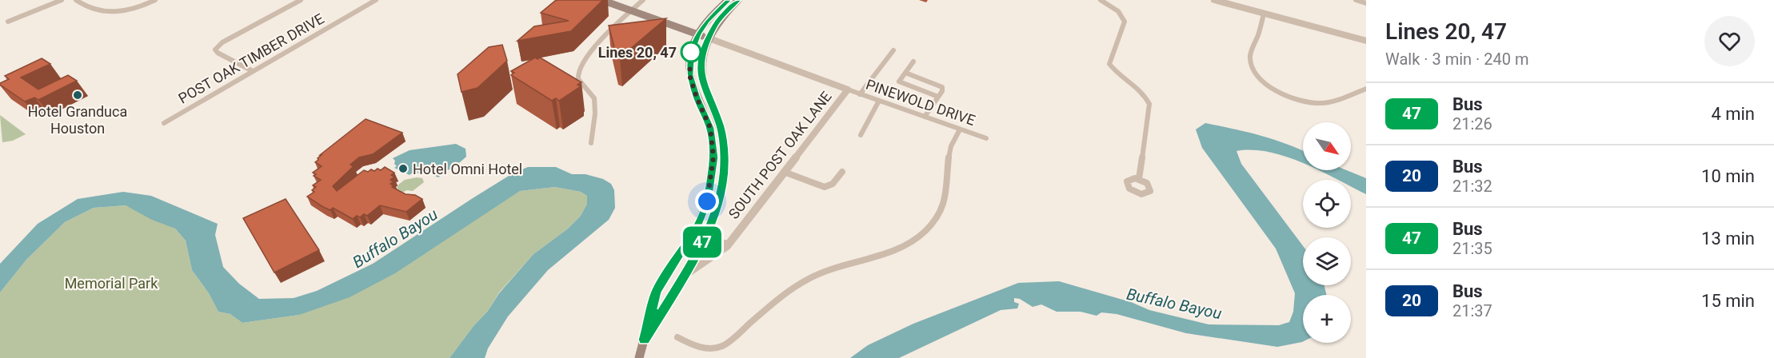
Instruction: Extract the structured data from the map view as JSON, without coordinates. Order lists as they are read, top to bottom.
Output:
{
  "streets": {
    "main road": ["SOUTH POST OAK LANE"],
    "street": ["POST OAK TIMBER DRIVE", "PINEWOLD DRIVE"]
  },
  "crossings": [
    ["PINEWOLD DRIVE", "SOUTH POST OAK LANE"]
  ],
  "water": ["Buffalo Bayou"],
  "parks": ["Memorial Park"],
  "places": ["Lines 20, 47", "Hotel Granduca Houston", "Hotel Omni Hotel"],
  "lines": ["bus line 47"],
  "north": "bottom right",
  "page": {
    "on_map": "47",
    "heading": ["Lines 20, 47", "Walk · 3 min · 240 m"],
    "list": [
      {
        "mark": "47",
        "name": "Bus",
        "note": "21:26",
        "value": "4 min"
      },
      {
        "mark": "20",
        "name": "Bus",
        "note": "21:32",
        "value": "10 min"
      },
      {
        "mark": "47",
        "name": "Bus",
        "note": "21:35",
        "value": "13 min"
      },
      {
        "mark": "20",
        "name": "Bus",
        "note": "21:37",
        "value": "15 min"
      }
    ],
    "map_buttons": "+"
  }
}
